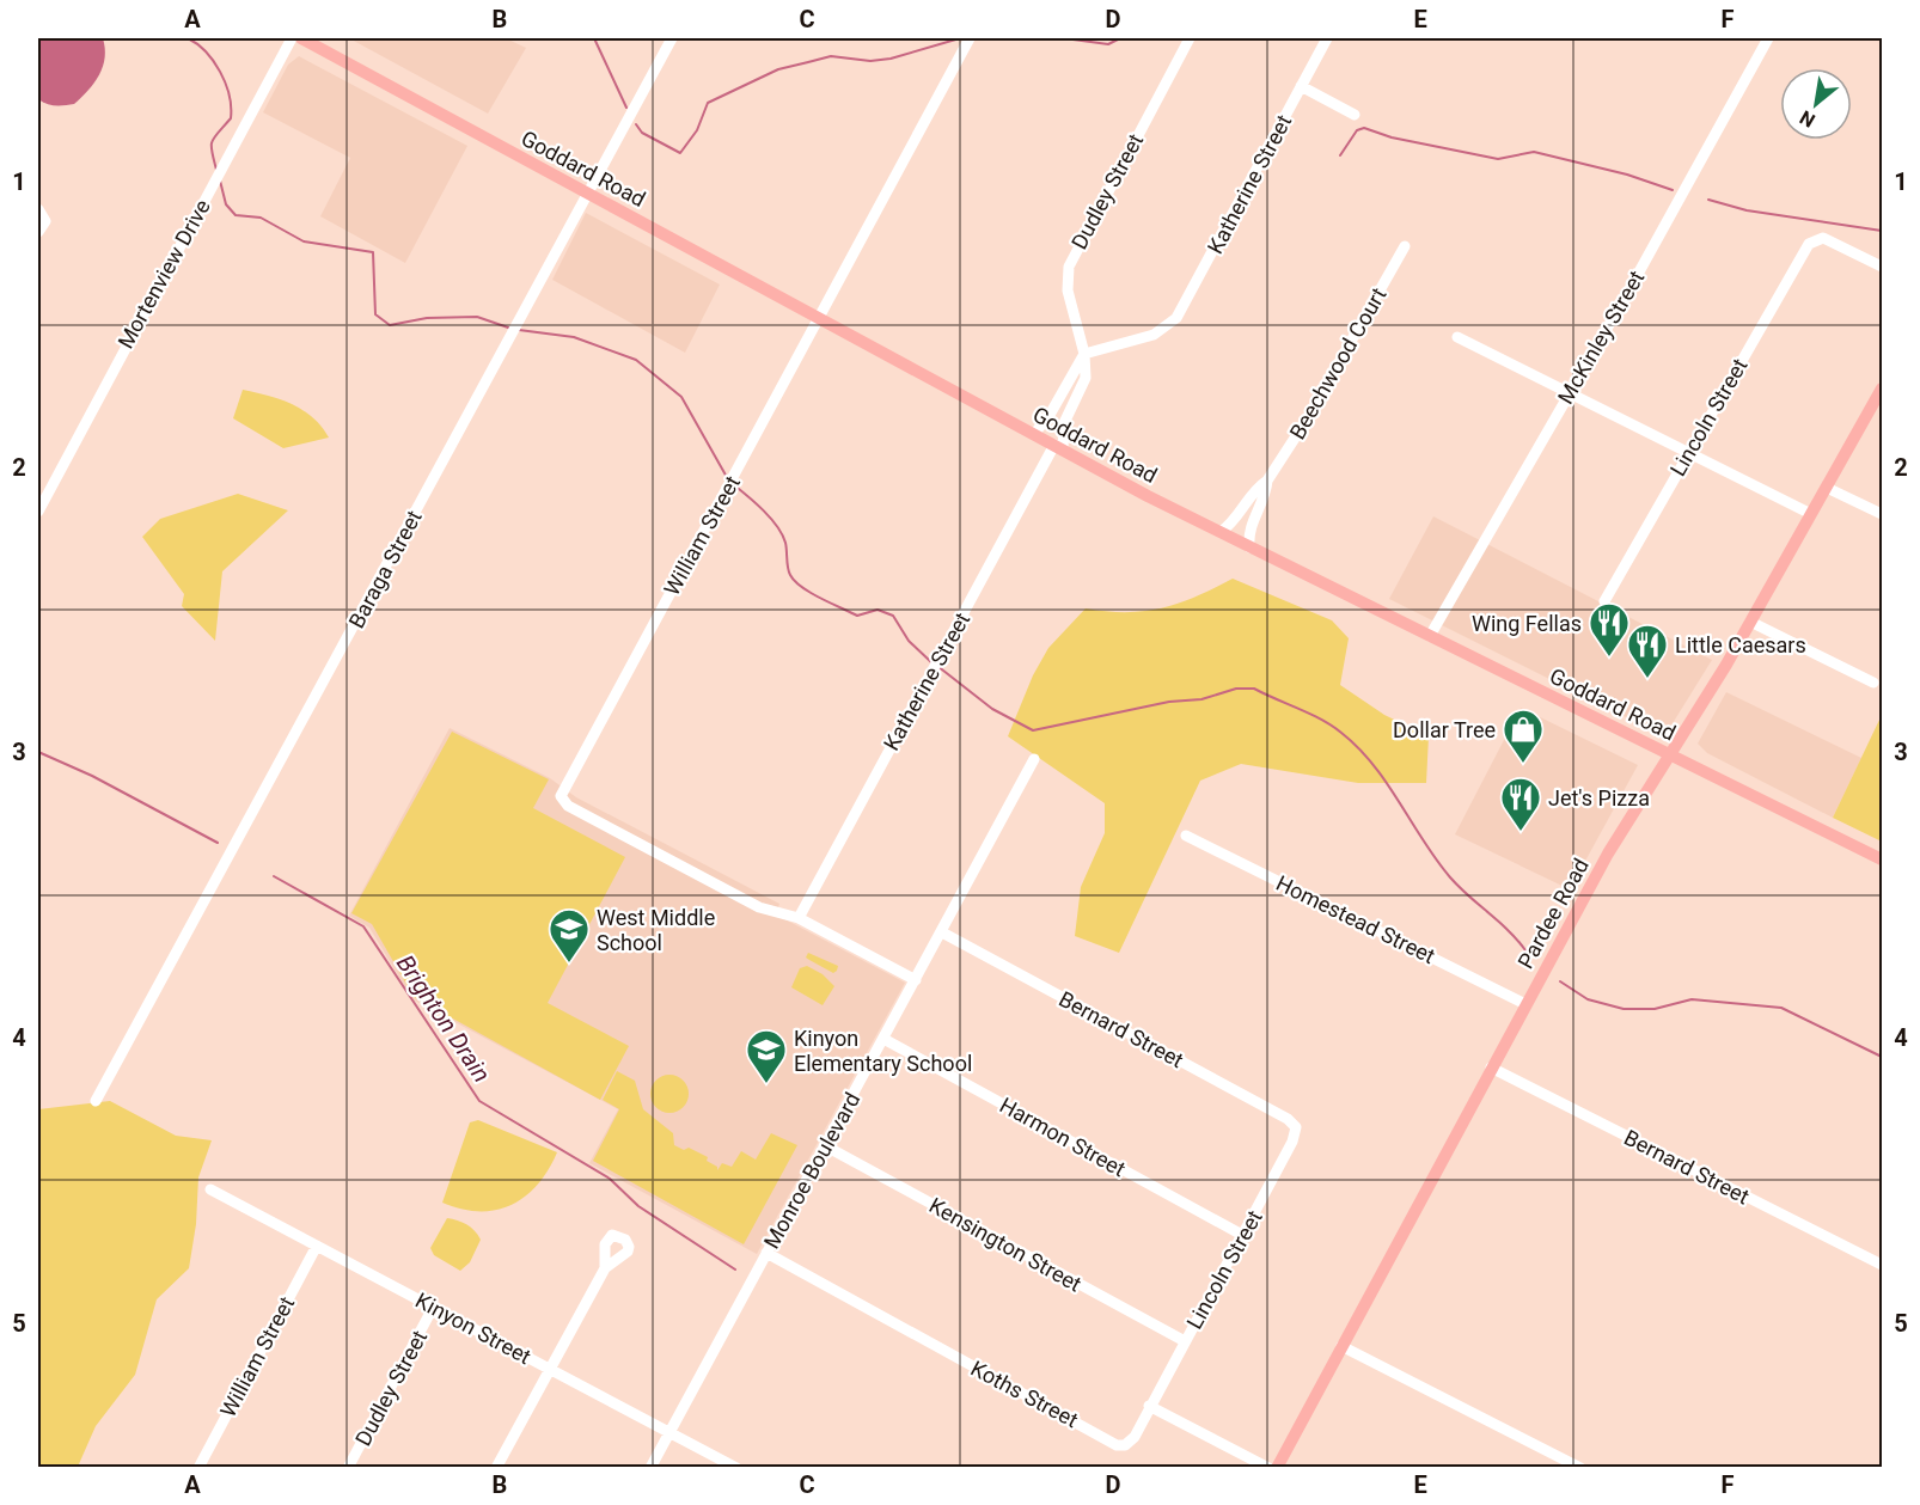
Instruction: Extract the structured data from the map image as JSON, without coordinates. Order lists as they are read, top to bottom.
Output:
{
  "streets": {
    "main road": ["Goddard Road", "Pardee Road"],
    "street": [
      "Katherine Street",
      "Dudley Street",
      "Mortenview Drive",
      "McKinley Street",
      "Beechwood Court",
      "Lincoln Street",
      "William Street",
      "Baraga Street",
      "Homestead Street",
      "Bernard Street",
      "Harmon Street",
      "Monroe Boulevard",
      "Kensington Street",
      "Kinyon Street",
      "Koths Street"
    ]
  },
  "crossings": [
    ["Goddard Road", "Katherine Street"],
    ["Goddard Road", "McKinley Street"],
    ["Goddard Road", "Beechwood Court"],
    ["Goddard Road", "William Street"],
    ["Goddard Road", "Baraga Street"],
    ["Goddard Road", "Pardee Road"],
    ["Katherine Street", "Dudley Street"],
    ["Katherine Street", "William Street"],
    ["Dudley Street", "Kinyon Street"],
    ["Lincoln Street", "Bernard Street"],
    ["Lincoln Street", "Harmon Street"],
    ["Lincoln Street", "Kensington Street"],
    ["Lincoln Street", "Koths Street"],
    ["William Street", "Kinyon Street"],
    ["Pardee Road", "Homestead Street"],
    ["Pardee Road", "Bernard Street"],
    ["Bernard Street", "Monroe Boulevard"],
    ["Harmon Street", "Monroe Boulevard"],
    ["Monroe Boulevard", "Kensington Street"],
    ["Monroe Boulevard", "Kinyon Street"],
    ["Monroe Boulevard", "Koths Street"]
  ],
  "water": ["Brighton Drain"],
  "places": {
    "restaurant": ["Wing Fellas", "Little Caesars", "Jet's Pizza"],
    "shop": ["Dollar Tree"],
    "school or university": ["West Middle School", "Kinyon Elementary School"]
  },
  "north": "bottom left",
  "grid": {
    "columns": [
      "A",
      "B",
      "C",
      "D",
      "E",
      "F"
    ],
    "rows": [
      "1",
      "2",
      "3",
      "4",
      "5"
    ]
  }
}
